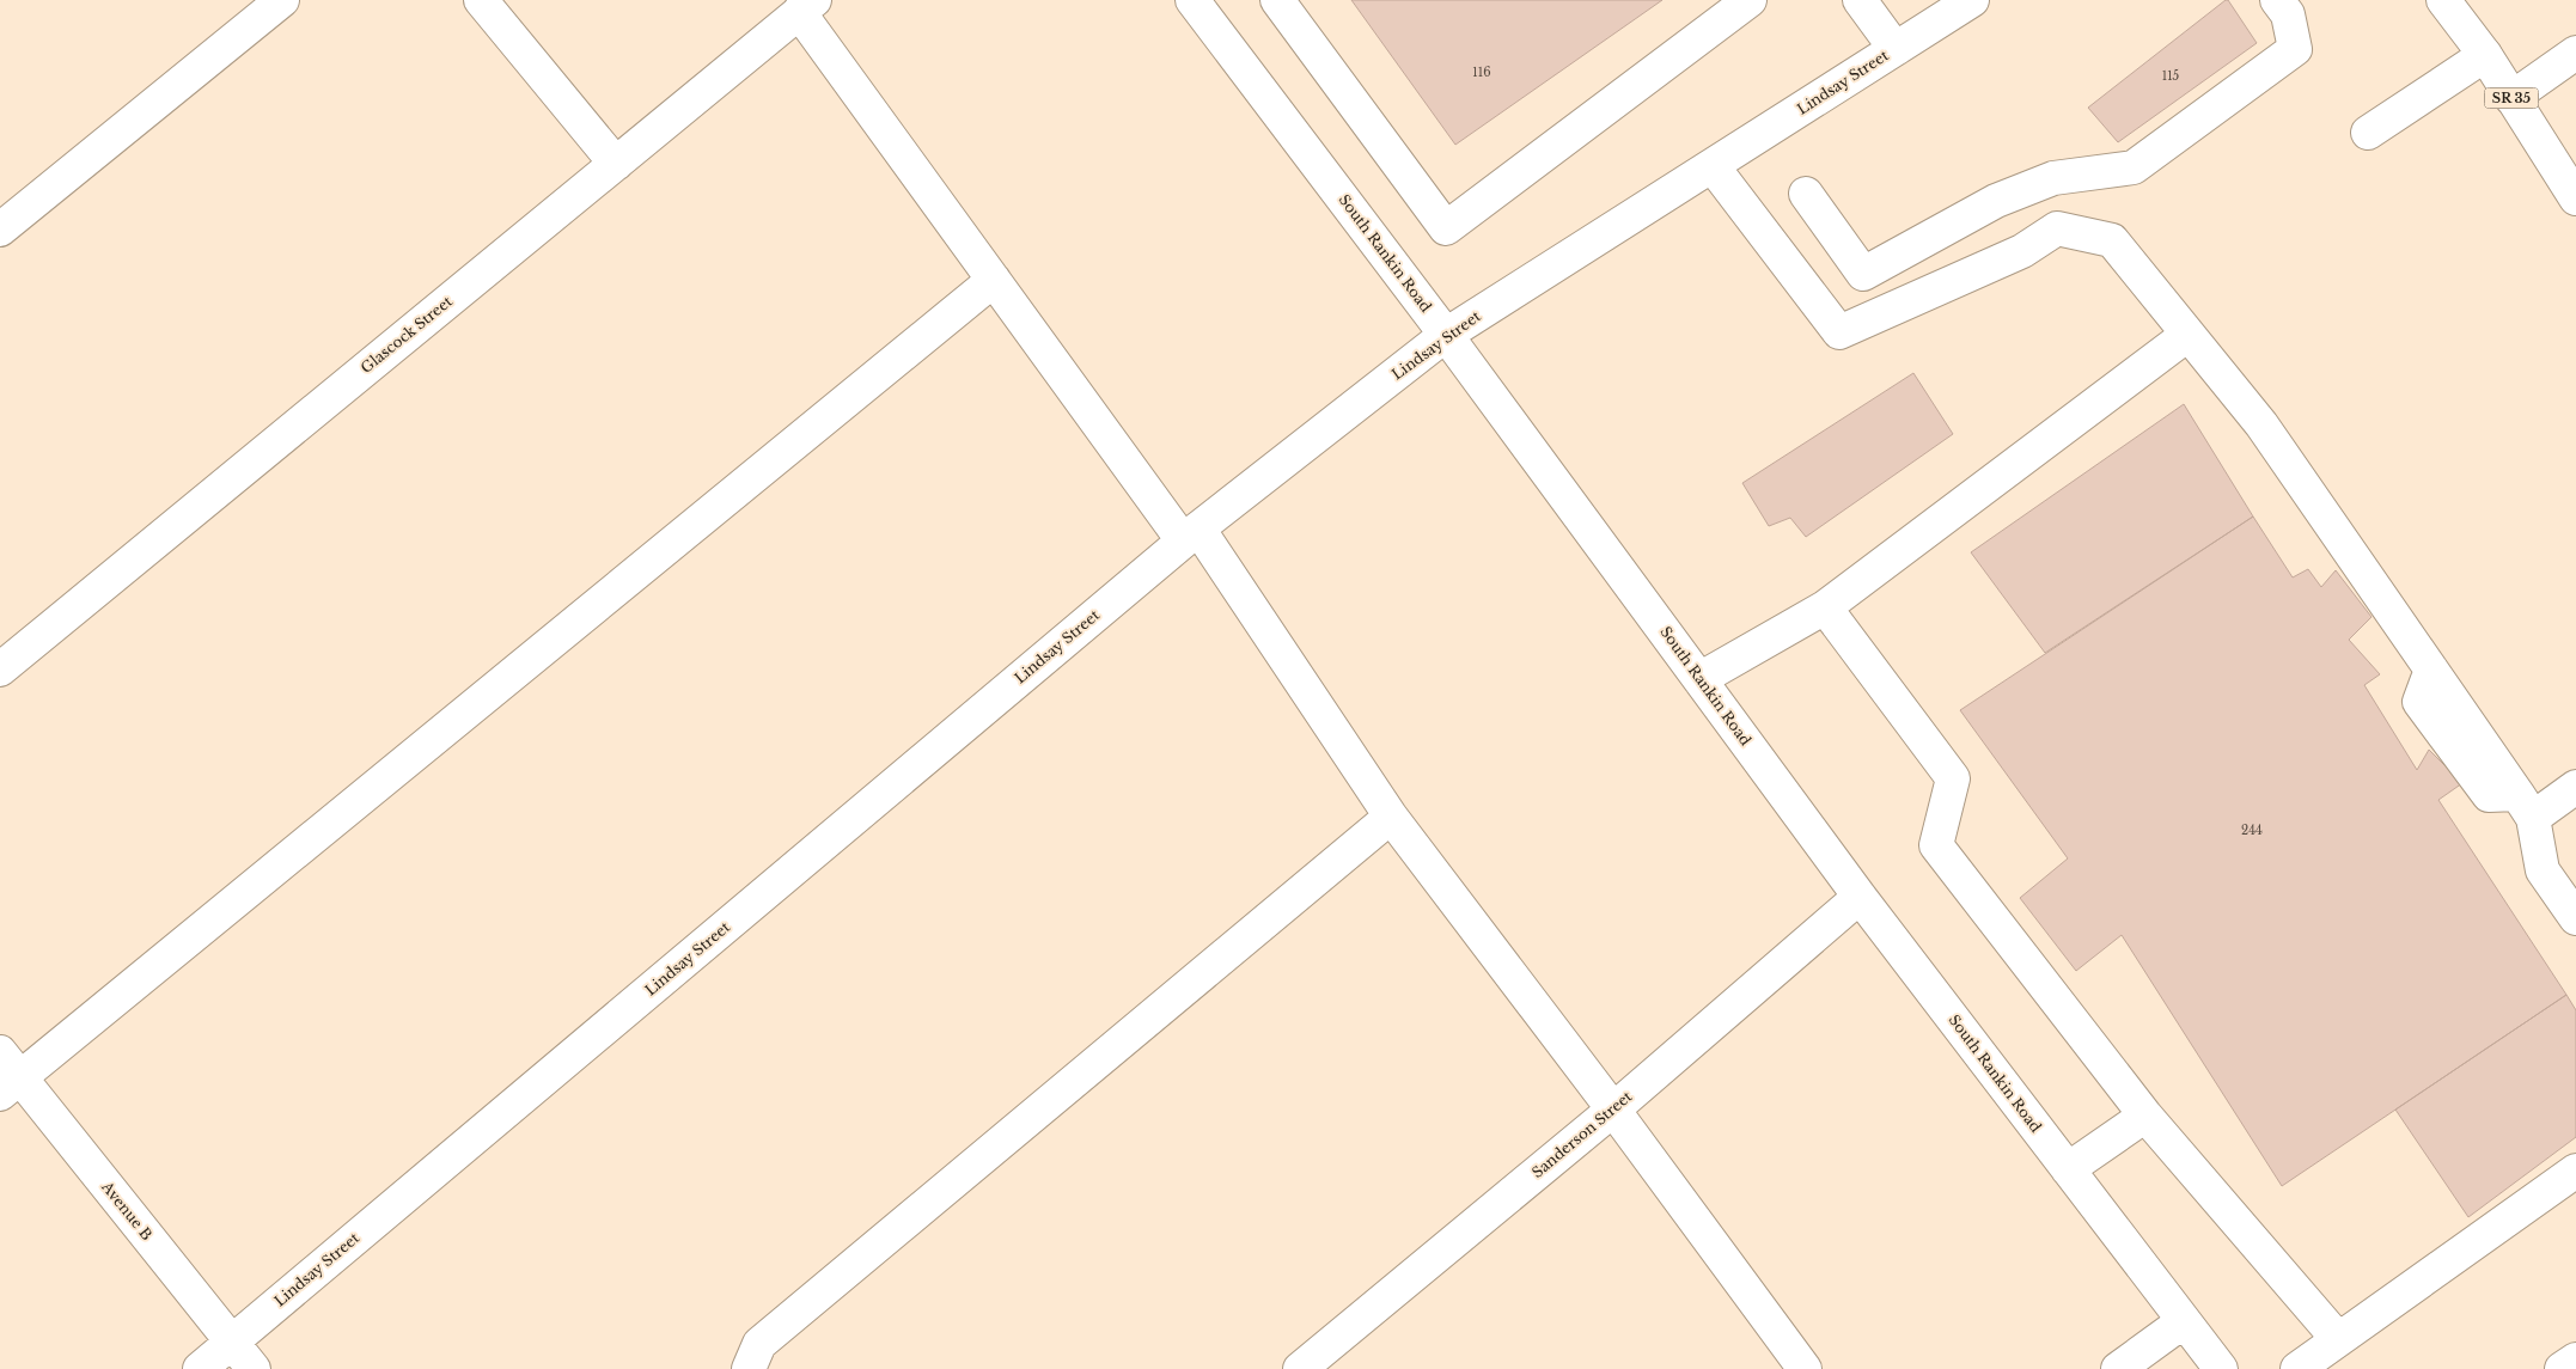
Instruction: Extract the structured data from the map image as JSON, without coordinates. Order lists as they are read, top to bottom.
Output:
{
  "streets": {
    "street": [
      "Lindsay Street",
      "SR 35",
      "South Rankin Road",
      "Glascock Street",
      "Sanderson Street",
      "Avenue B"
    ]
  },
  "crossings": [
    ["Lindsay Street", "South Rankin Road"],
    ["Lindsay Street", "Avenue B"],
    ["South Rankin Road", "Sanderson Street"]
  ],
  "house_numbers": ["116", "115", "244"]
}
